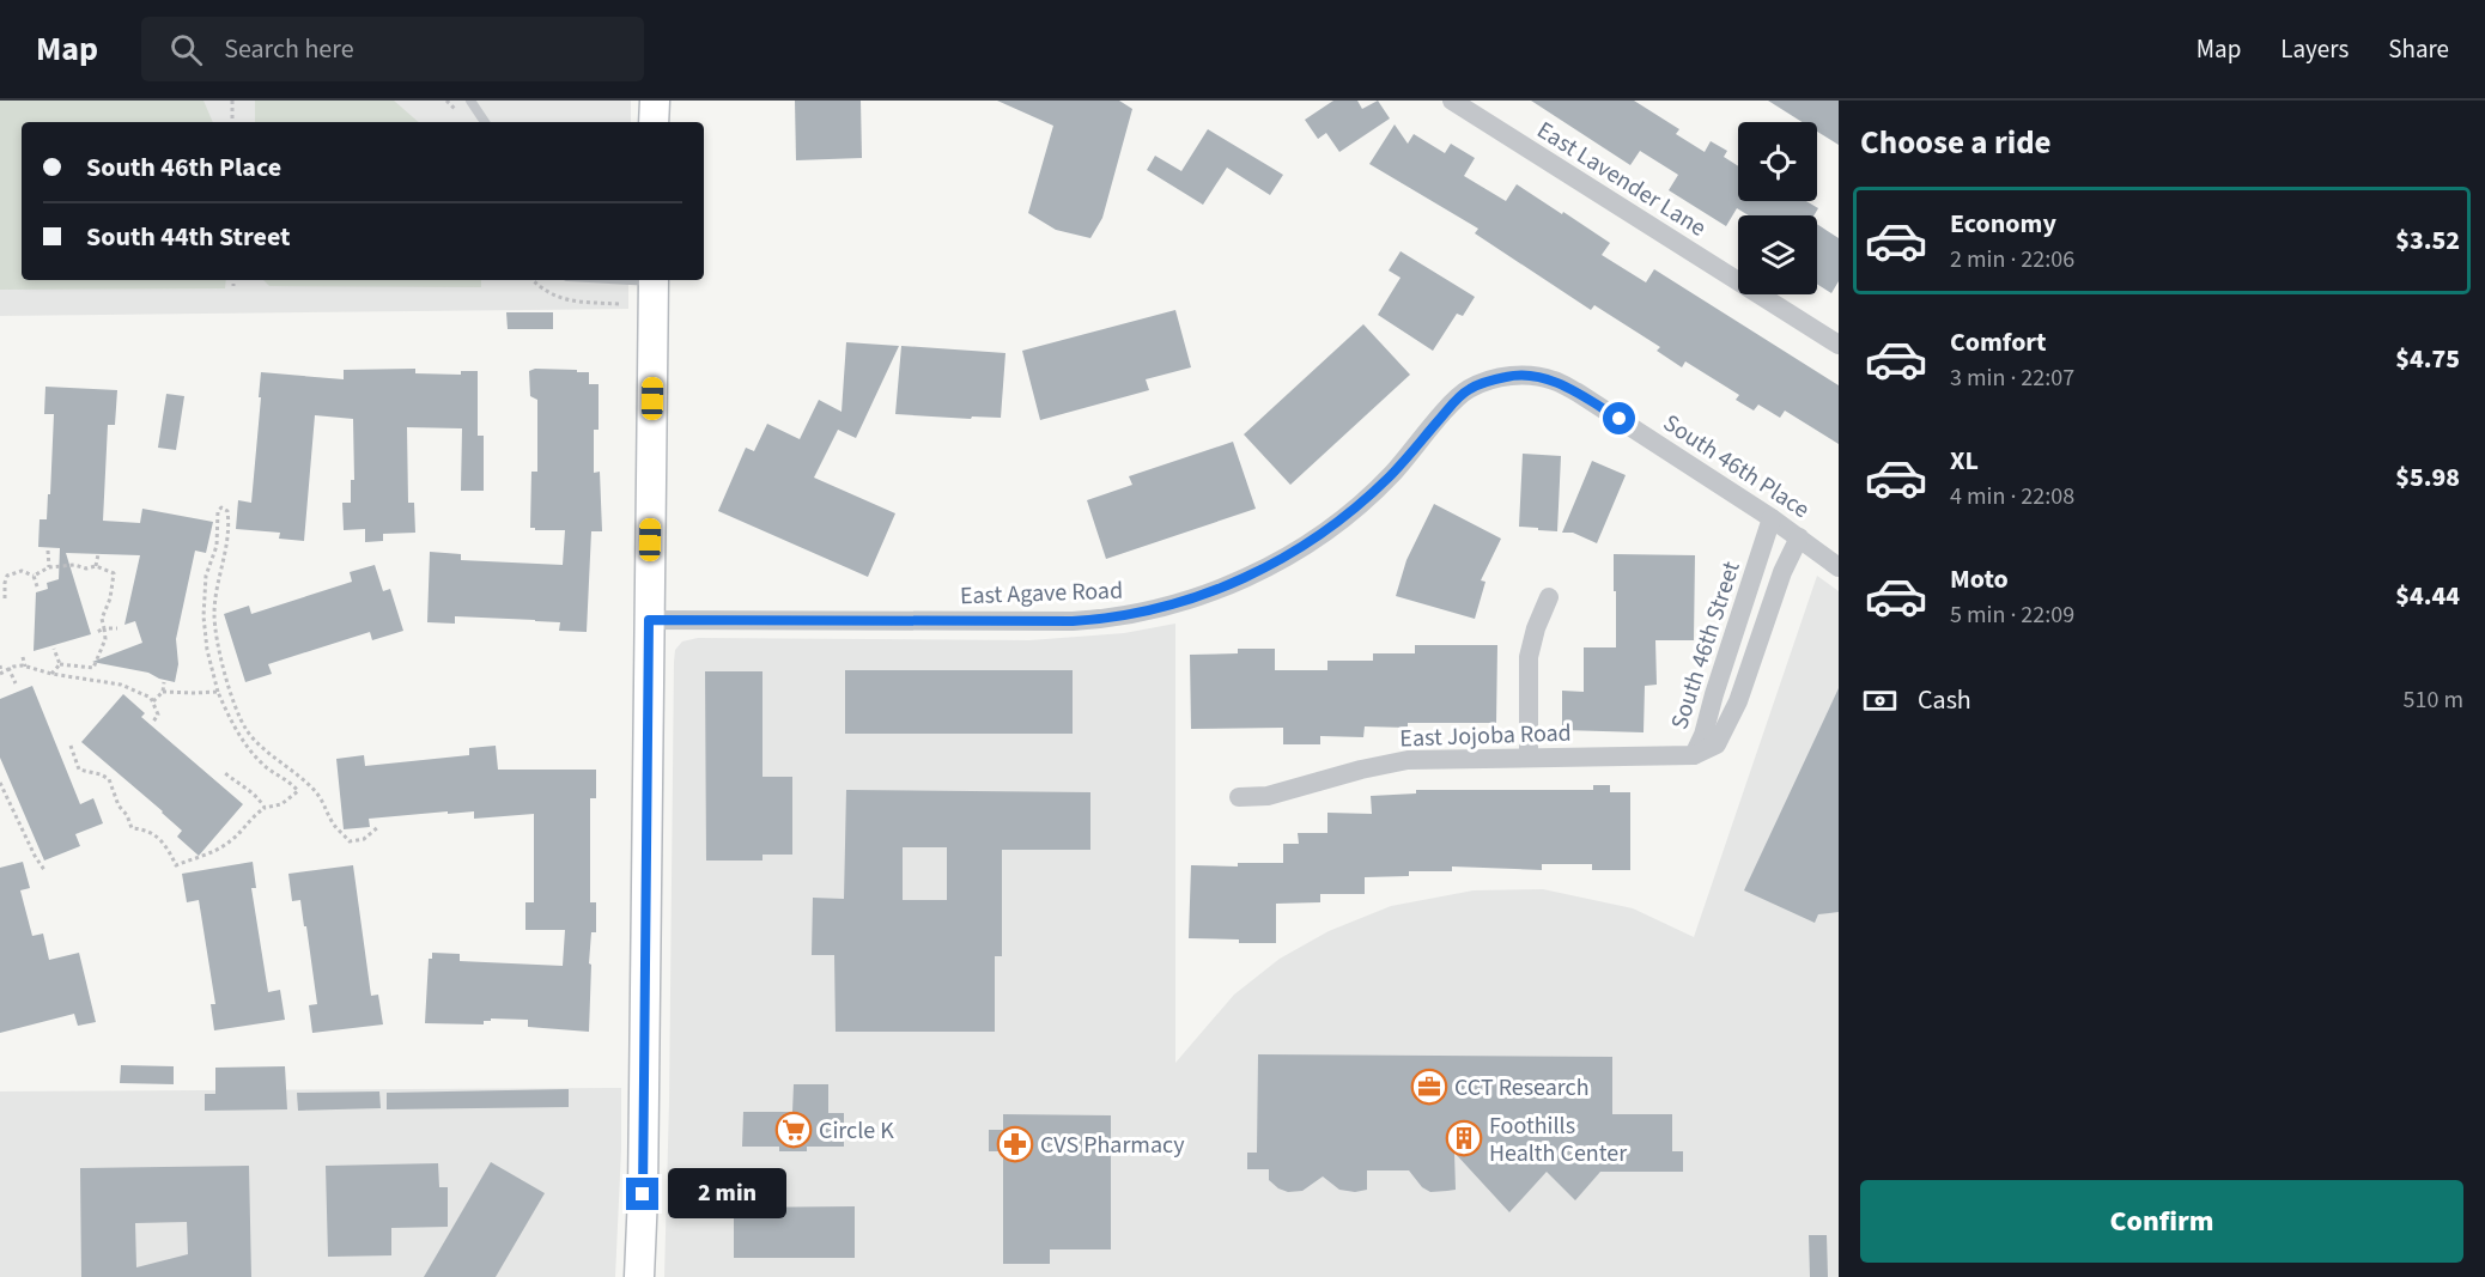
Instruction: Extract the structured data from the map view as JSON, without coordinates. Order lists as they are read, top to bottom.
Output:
{
  "streets": {
    "street": [
      "East Lavender Lane",
      "South 46th Place",
      "East Agave Road",
      "South 46th Street",
      "East Jojoba Road"
    ]
  },
  "crossings": [
    ["South 46th Place", "East Agave Road"],
    ["South 46th Place", "South 46th Street"],
    ["South 46th Street", "East Jojoba Road"]
  ],
  "places": {
    "office": ["CCT Research"],
    "supermarket": ["Circle K"],
    "building": ["Foothills Health Center"],
    "pharmacy": ["CVS Pharmacy"]
  },
  "page": {
    "header": "Map",
    "search": "Search here",
    "nav": ["Map", "Layers", "Share"],
    "heading": "Choose a ride",
    "banner": ["South 46th Place", "South 44th Street"],
    "list": [
      {
        "name": "Economy",
        "note": "2 min · 22:06",
        "value": "$3.52"
      },
      {
        "name": "Comfort",
        "note": "3 min · 22:07",
        "value": "$4.75"
      },
      {
        "name": "XL",
        "note": "4 min · 22:08",
        "value": "$5.98"
      },
      {
        "name": "Moto",
        "note": "5 min · 22:09",
        "value": "$4.44"
      }
    ],
    "pay": ["Cash", "510 m"],
    "buttons": "Confirm",
    "bubble": "2 min"
  }
}
